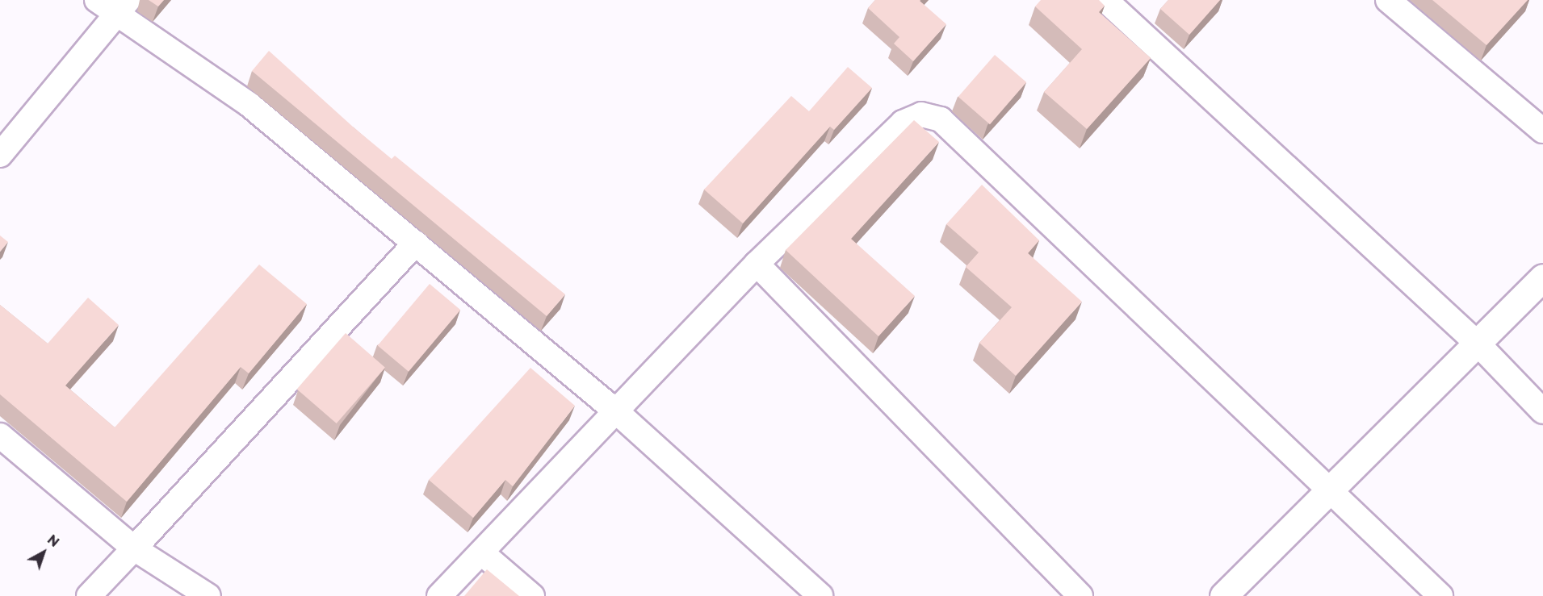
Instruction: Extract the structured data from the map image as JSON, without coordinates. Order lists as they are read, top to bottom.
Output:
{
  "north": "top right"
}
